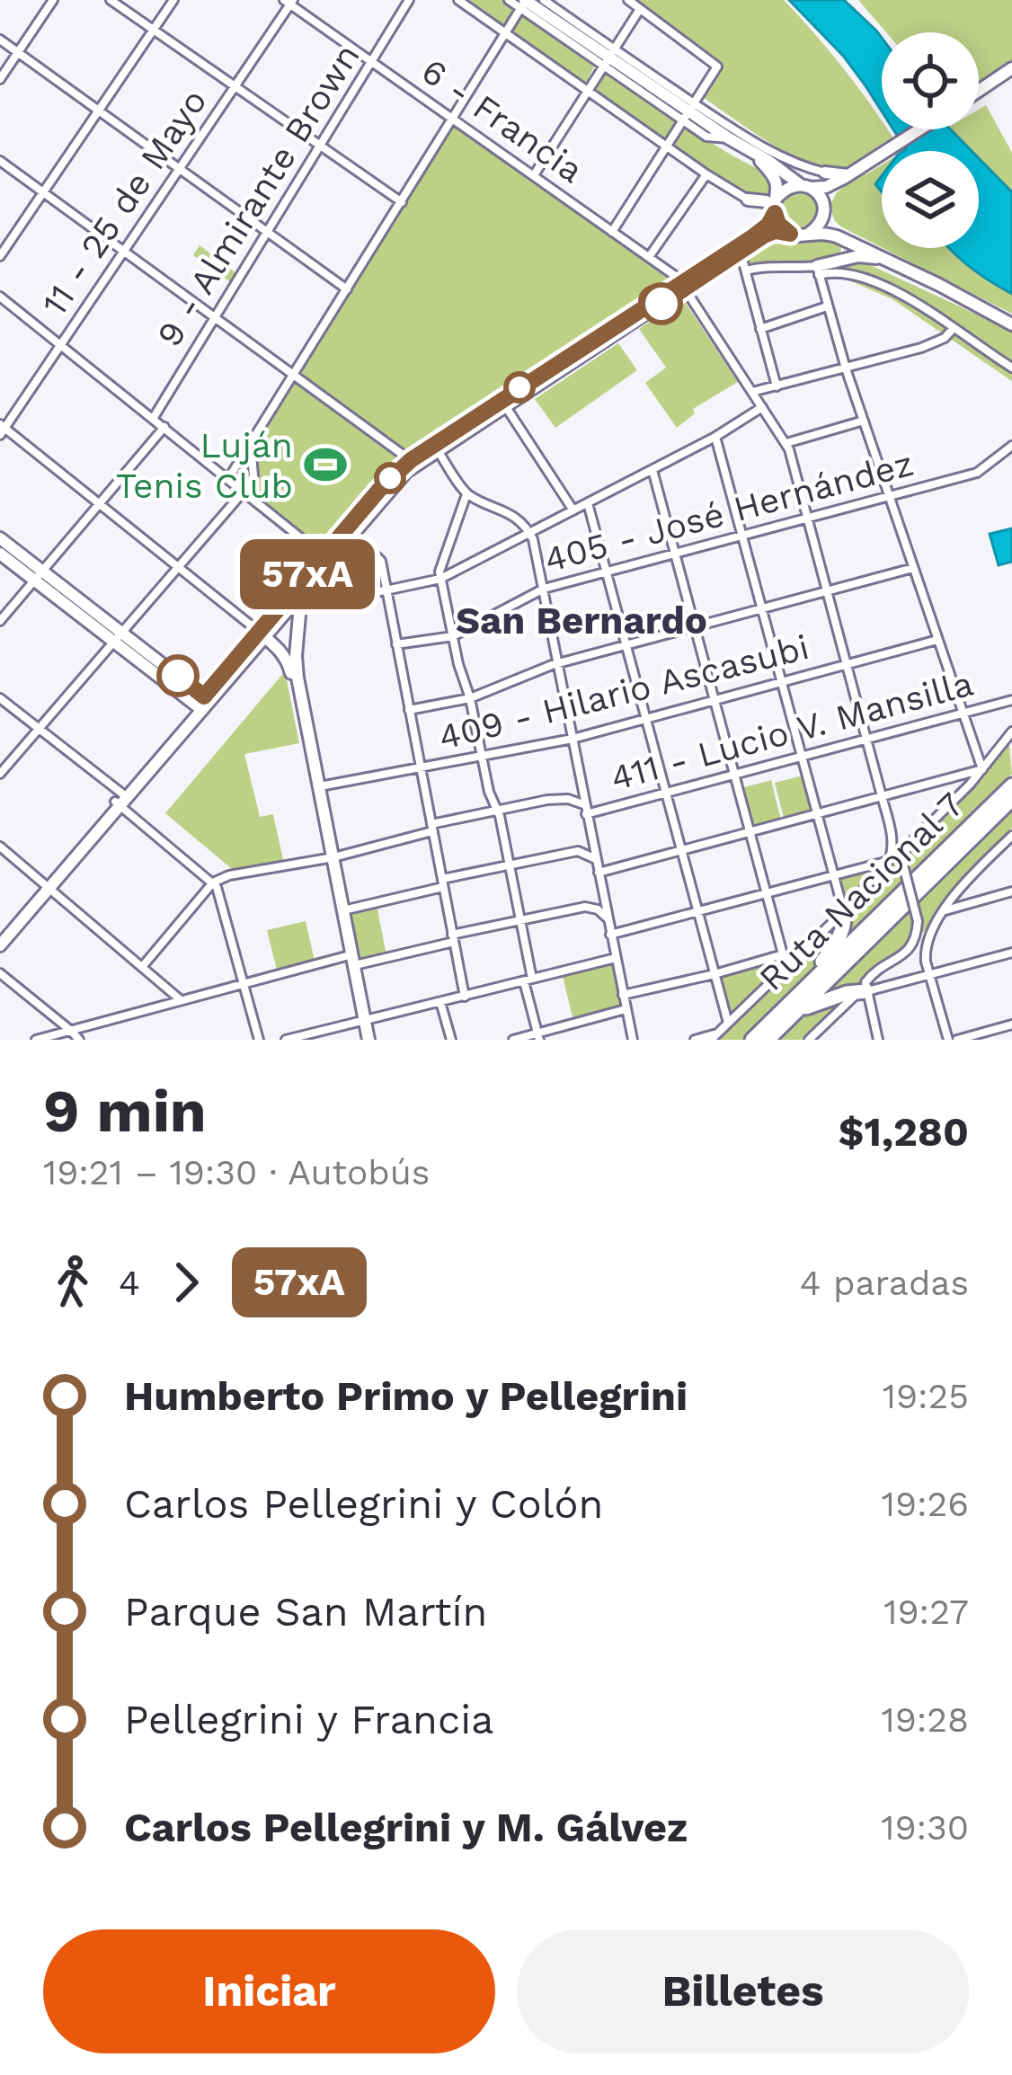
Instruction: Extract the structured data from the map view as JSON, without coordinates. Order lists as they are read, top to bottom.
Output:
{
  "streets": {
    "highway": ["Ruta Nacional 7"],
    "street": [
      "6 - Francia",
      "9 - Almirante Brown",
      "11 - 25 de Mayo",
      "405 - José Hernández",
      "409 - Hilario Ascasubi",
      "411 - Lucio V. Mansilla"
    ]
  },
  "crossings": [
    ["6 - Francia", "9 - Almirante Brown"],
    ["6 - Francia", "11 - 25 de Mayo"],
    ["6 - Francia", "405 - José Hernández"],
    ["6 - Francia", "409 - Hilario Ascasubi"],
    ["6 - Francia", "411 - Lucio V. Mansilla"]
  ],
  "districts": ["San Bernardo"],
  "places": {
    "sports": ["Luján Tenis Club"]
  },
  "lines": ["bus line 57xA"],
  "page": {
    "on_map": "57xA",
    "heading": ["9 min", "19:21 – 19:30 · Autobús", "$1,280"],
    "legs": ["4", "57xA", "4 paradas"],
    "list": [
      {
        "name": "Humberto Primo y Pellegrini",
        "value": "19:25"
      },
      {
        "name": "Carlos Pellegrini y Colón",
        "value": "19:26"
      },
      {
        "name": "Parque San Martín",
        "value": "19:27"
      },
      {
        "name": "Pellegrini y Francia",
        "value": "19:28"
      },
      {
        "name": "Carlos Pellegrini y M. Gálvez",
        "value": "19:30"
      }
    ],
    "buttons": ["Iniciar", "Billetes"]
  }
}
